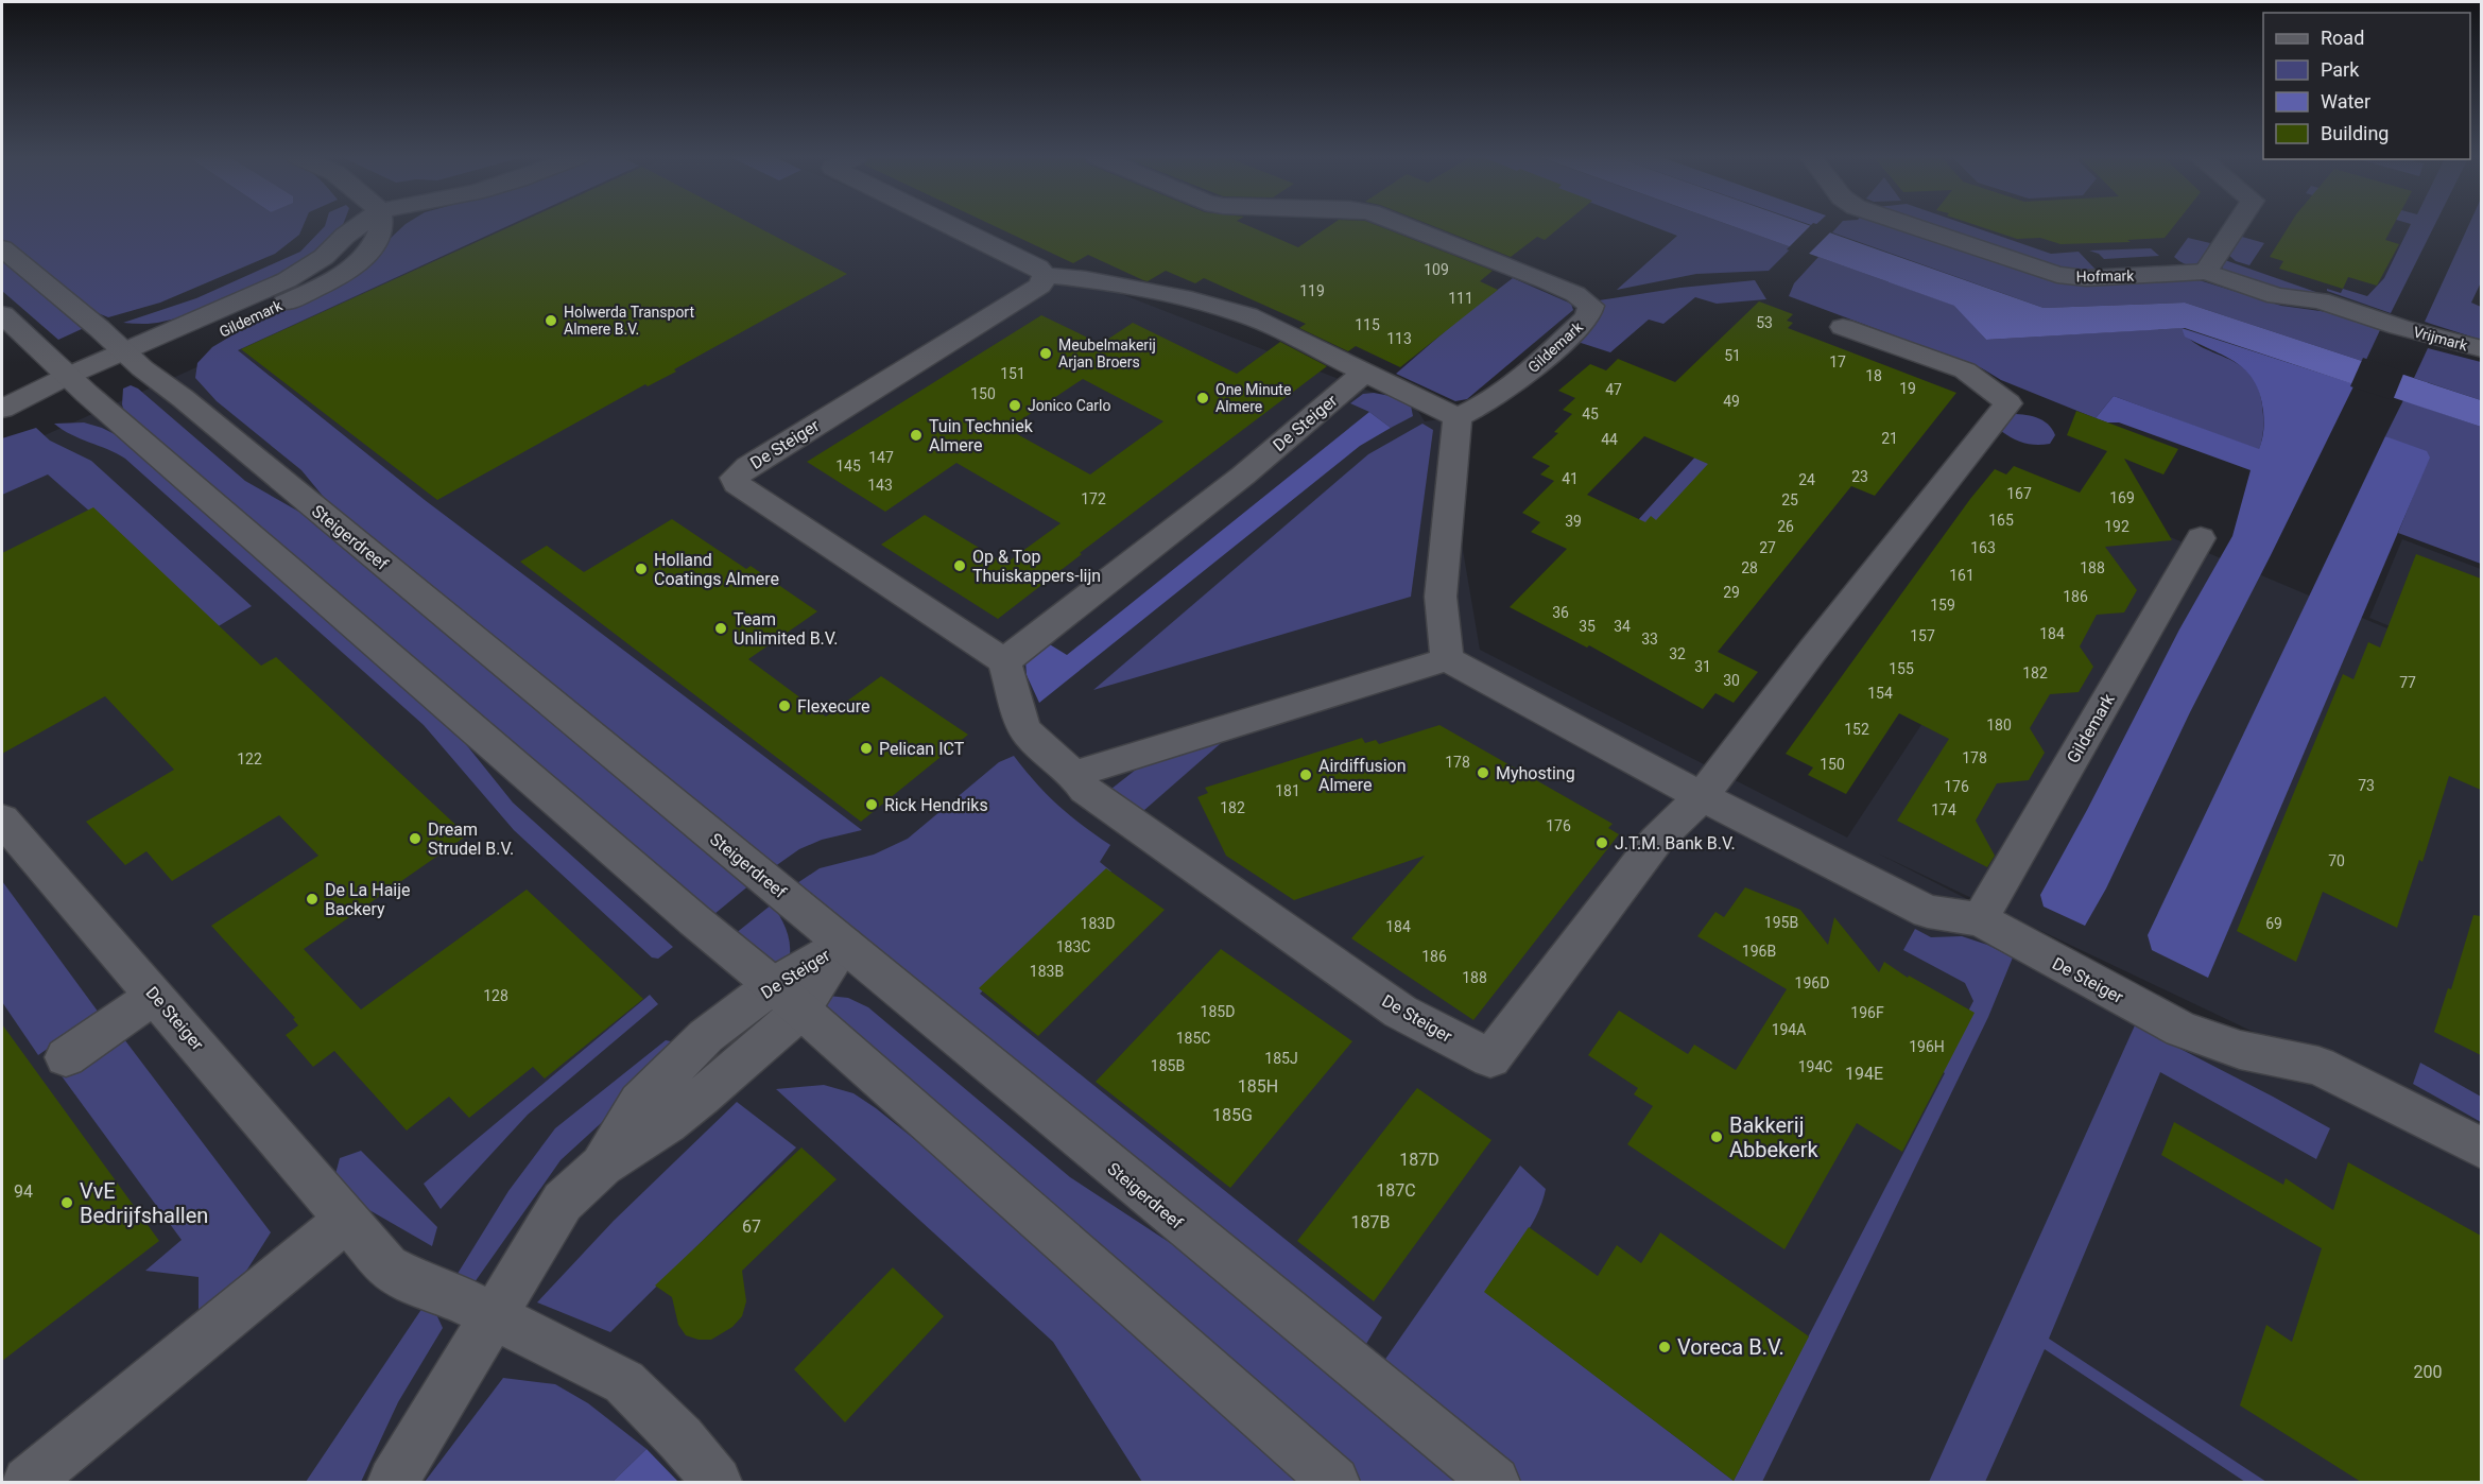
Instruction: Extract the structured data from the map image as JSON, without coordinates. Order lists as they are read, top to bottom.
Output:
{
  "streets": {
    "street": [
      "Hofmark",
      "Gildemark",
      "Vrijmark",
      "De Steiger",
      "Steigerdreef"
    ]
  },
  "crossings": [
    ["Hofmark", "Vrijmark"],
    ["Gildemark", "De Steiger"],
    ["Gildemark", "Steigerdreef"],
    ["De Steiger", "Steigerdreef"]
  ],
  "places": [
    "Holwerda Transport Almere B.V.",
    "Meubelmakerij Arjan Broers",
    "One Minute Almere",
    "Jonico Carlo",
    "Tuin Techniek Almere",
    "Op & Top Thuiskappers-lijn",
    "Holland Coatings Almere",
    "Team Unlimited B.V.",
    "Flexecure",
    "Pelican ICT",
    "Myhosting",
    "Airdiffusion Almere",
    "Rick Hendriks",
    "Dream Strudel B.V.",
    "J.T.M. Bank B.V.",
    "De La Haije Backery",
    "Bakkerij Abbekerk",
    "VvE Bedrijfshallen",
    "Voreca B.V."
  ],
  "house_numbers": [
    "109",
    "119",
    "111",
    "53",
    "115",
    "113",
    "51",
    "17",
    "151",
    "18",
    "19",
    "47",
    "150",
    "49",
    "45",
    "21",
    "44",
    "147",
    "145",
    "23",
    "41",
    "24",
    "143",
    "167",
    "169",
    "172",
    "25",
    "165",
    "39",
    "26",
    "192",
    "27",
    "163",
    "28",
    "188",
    "161",
    "29",
    "186",
    "159",
    "36",
    "35",
    "34",
    "184",
    "157",
    "33",
    "32",
    "31",
    "155",
    "182",
    "30",
    "77",
    "154",
    "180",
    "152",
    "178",
    "122",
    "178",
    "150",
    "73",
    "176",
    "181",
    "182",
    "174",
    "176",
    "70",
    "195B",
    "183D",
    "69",
    "184",
    "183C",
    "196B",
    "186",
    "183B",
    "188",
    "196D",
    "128",
    "185D",
    "196F",
    "194A",
    "185C",
    "196H",
    "185J",
    "185B",
    "194C",
    "194E",
    "185H",
    "185G",
    "187D",
    "187C",
    "94",
    "187B",
    "67",
    "200"
  ],
  "legend": [
    "Road",
    "Park",
    "Water",
    "Building"
  ]
}
